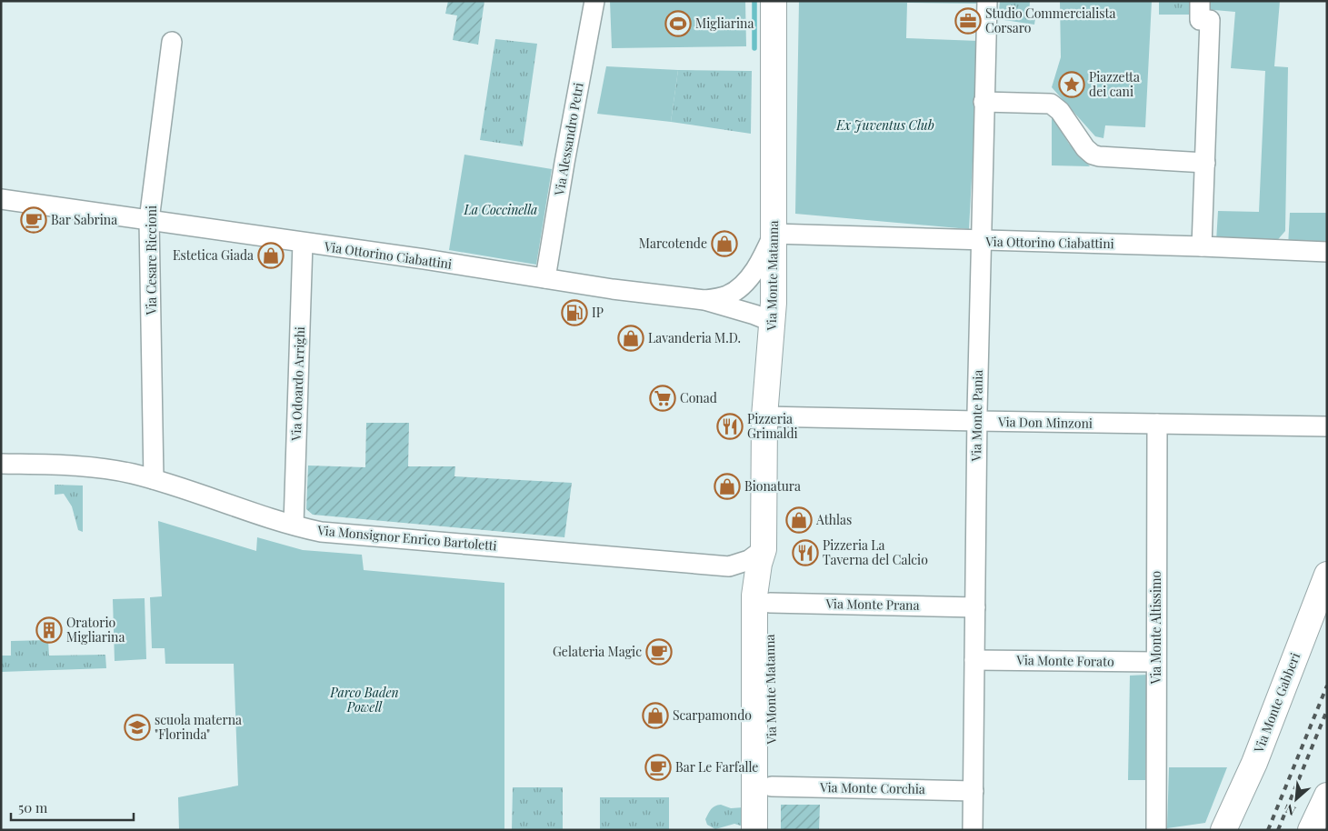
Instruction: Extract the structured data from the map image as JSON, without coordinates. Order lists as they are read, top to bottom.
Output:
{
  "streets": {
    "street": [
      "Via Alessandro Petri",
      "Via Ottorino Ciabattini",
      "Via Cesare Riccioni",
      "Via Monte Matanna",
      "Via Odoardo Arrighi",
      "Via Monte Pania",
      "Via Don Minzoni",
      "Via Monsignor Enrico Bartoletti",
      "Via Monte Prana",
      "Via Monte Altissimo",
      "Via Monte Forato",
      "Via Monte Gabberi",
      "Via Monte Corchia"
    ]
  },
  "crossings": [
    ["Via Alessandro Petri", "Via Ottorino Ciabattini"],
    ["Via Ottorino Ciabattini", "Via Cesare Riccioni"],
    ["Via Ottorino Ciabattini", "Via Monte Matanna"],
    ["Via Ottorino Ciabattini", "Via Odoardo Arrighi"],
    ["Via Ottorino Ciabattini", "Via Monte Pania"],
    ["Via Cesare Riccioni", "Via Monsignor Enrico Bartoletti"],
    ["Via Monte Matanna", "Via Don Minzoni"],
    ["Via Monte Matanna", "Via Monsignor Enrico Bartoletti"],
    ["Via Monte Matanna", "Via Monte Prana"],
    ["Via Monte Matanna", "Via Monte Corchia"],
    ["Via Odoardo Arrighi", "Via Monsignor Enrico Bartoletti"],
    ["Via Monte Pania", "Via Don Minzoni"],
    ["Via Monte Pania", "Via Monte Prana"],
    ["Via Monte Pania", "Via Monte Forato"],
    ["Via Monte Pania", "Via Monte Corchia"],
    ["Via Don Minzoni", "Via Monte Altissimo"],
    ["Via Monte Altissimo", "Via Monte Forato"]
  ],
  "parks": ["Ex Juventus Club", "La Coccinella", "Parco Baden Powell"],
  "places": {
    "office": ["Studio Commercialista Corsaro"],
    "sports": ["Migliarina"],
    "place": ["Piazzetta dei cani"],
    "cafe": ["Bar Sabrina", "Gelateria Magic", "Bar Le Farfalle"],
    "shop": [
      "Marcotende",
      "Estetica Giada",
      "Lavanderia M.D.",
      "Bionatura",
      "Athlas",
      "Scarpamondo"
    ],
    "fuel station": ["IP"],
    "supermarket": ["Conad"],
    "restaurant": ["Pizzeria Grimaldi", "Pizzeria La Taverna del Calcio"],
    "building": ["Oratorio Migliarina"],
    "school or university": ["scuola materna \"Florinda\""]
  },
  "scale_bar": "50 m",
  "north": "bottom left"
}
